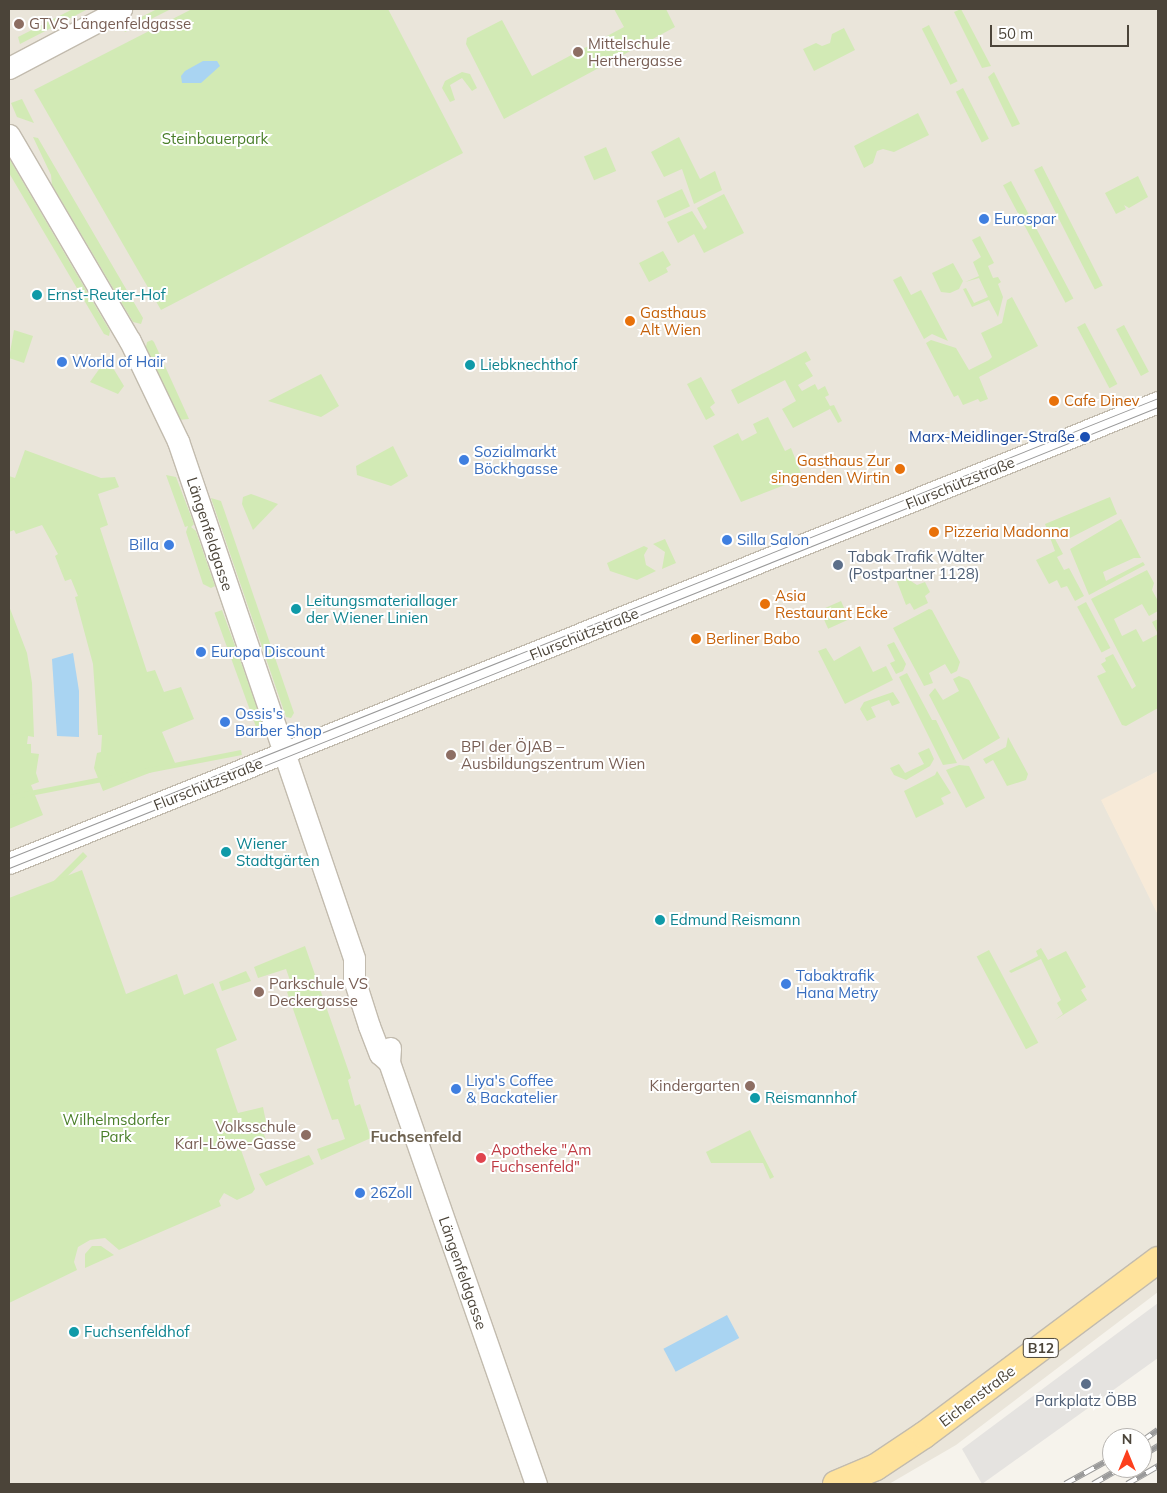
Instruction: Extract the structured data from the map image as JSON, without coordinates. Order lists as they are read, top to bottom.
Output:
{
  "streets": {
    "main road": ["B12", "Eichenstraße"],
    "street": ["Flurschützstraße", "Längenfeldgasse"]
  },
  "crossings": [
    ["Flurschützstraße", "Längenfeldgasse"]
  ],
  "districts": ["Fuchsenfeld"],
  "parks": ["Steinbauerpark", "Wilhelmsdorfer Park"],
  "places": [
    "GTVS Längenfeldgasse",
    "Mittelschule Herthergasse",
    "Eurospar",
    "Ernst-Reuter-Hof",
    "Gasthaus Alt Wien",
    "World of Hair",
    "Liebknechthof",
    "Cafe Dinev",
    "Marx-Meidlinger-Straße",
    "Sozialmarkt Böckhgasse",
    "Gasthaus Zur singenden Wirtin",
    "Pizzeria Madonna",
    "Silla Salon",
    "Billa",
    "Tabak Trafik Walter (Postpartner 1128)",
    "Asia Restaurant Ecke",
    "Leitungsmateriallager der Wiener Linien",
    "Berliner Babo",
    "Europa Discount",
    "Ossis's Barber Shop",
    "BPI der ÖJAB – Ausbildungszentrum Wien",
    "Wiener Stadtgärten",
    "Edmund Reismann",
    "Tabaktrafik Hana Metry",
    "Parkschule VS Deckergasse",
    "Kindergarten",
    "Liya's Coffee & Backatelier",
    "Reismannhof",
    "Volksschule Karl-Löwe-Gasse",
    "Apotheke \"Am Fuchsenfeld\"",
    "26Zoll",
    "Fuchsenfeldhof",
    "Parkplatz ÖBB"
  ],
  "scale_bar": "50 m",
  "north": "top"
}
